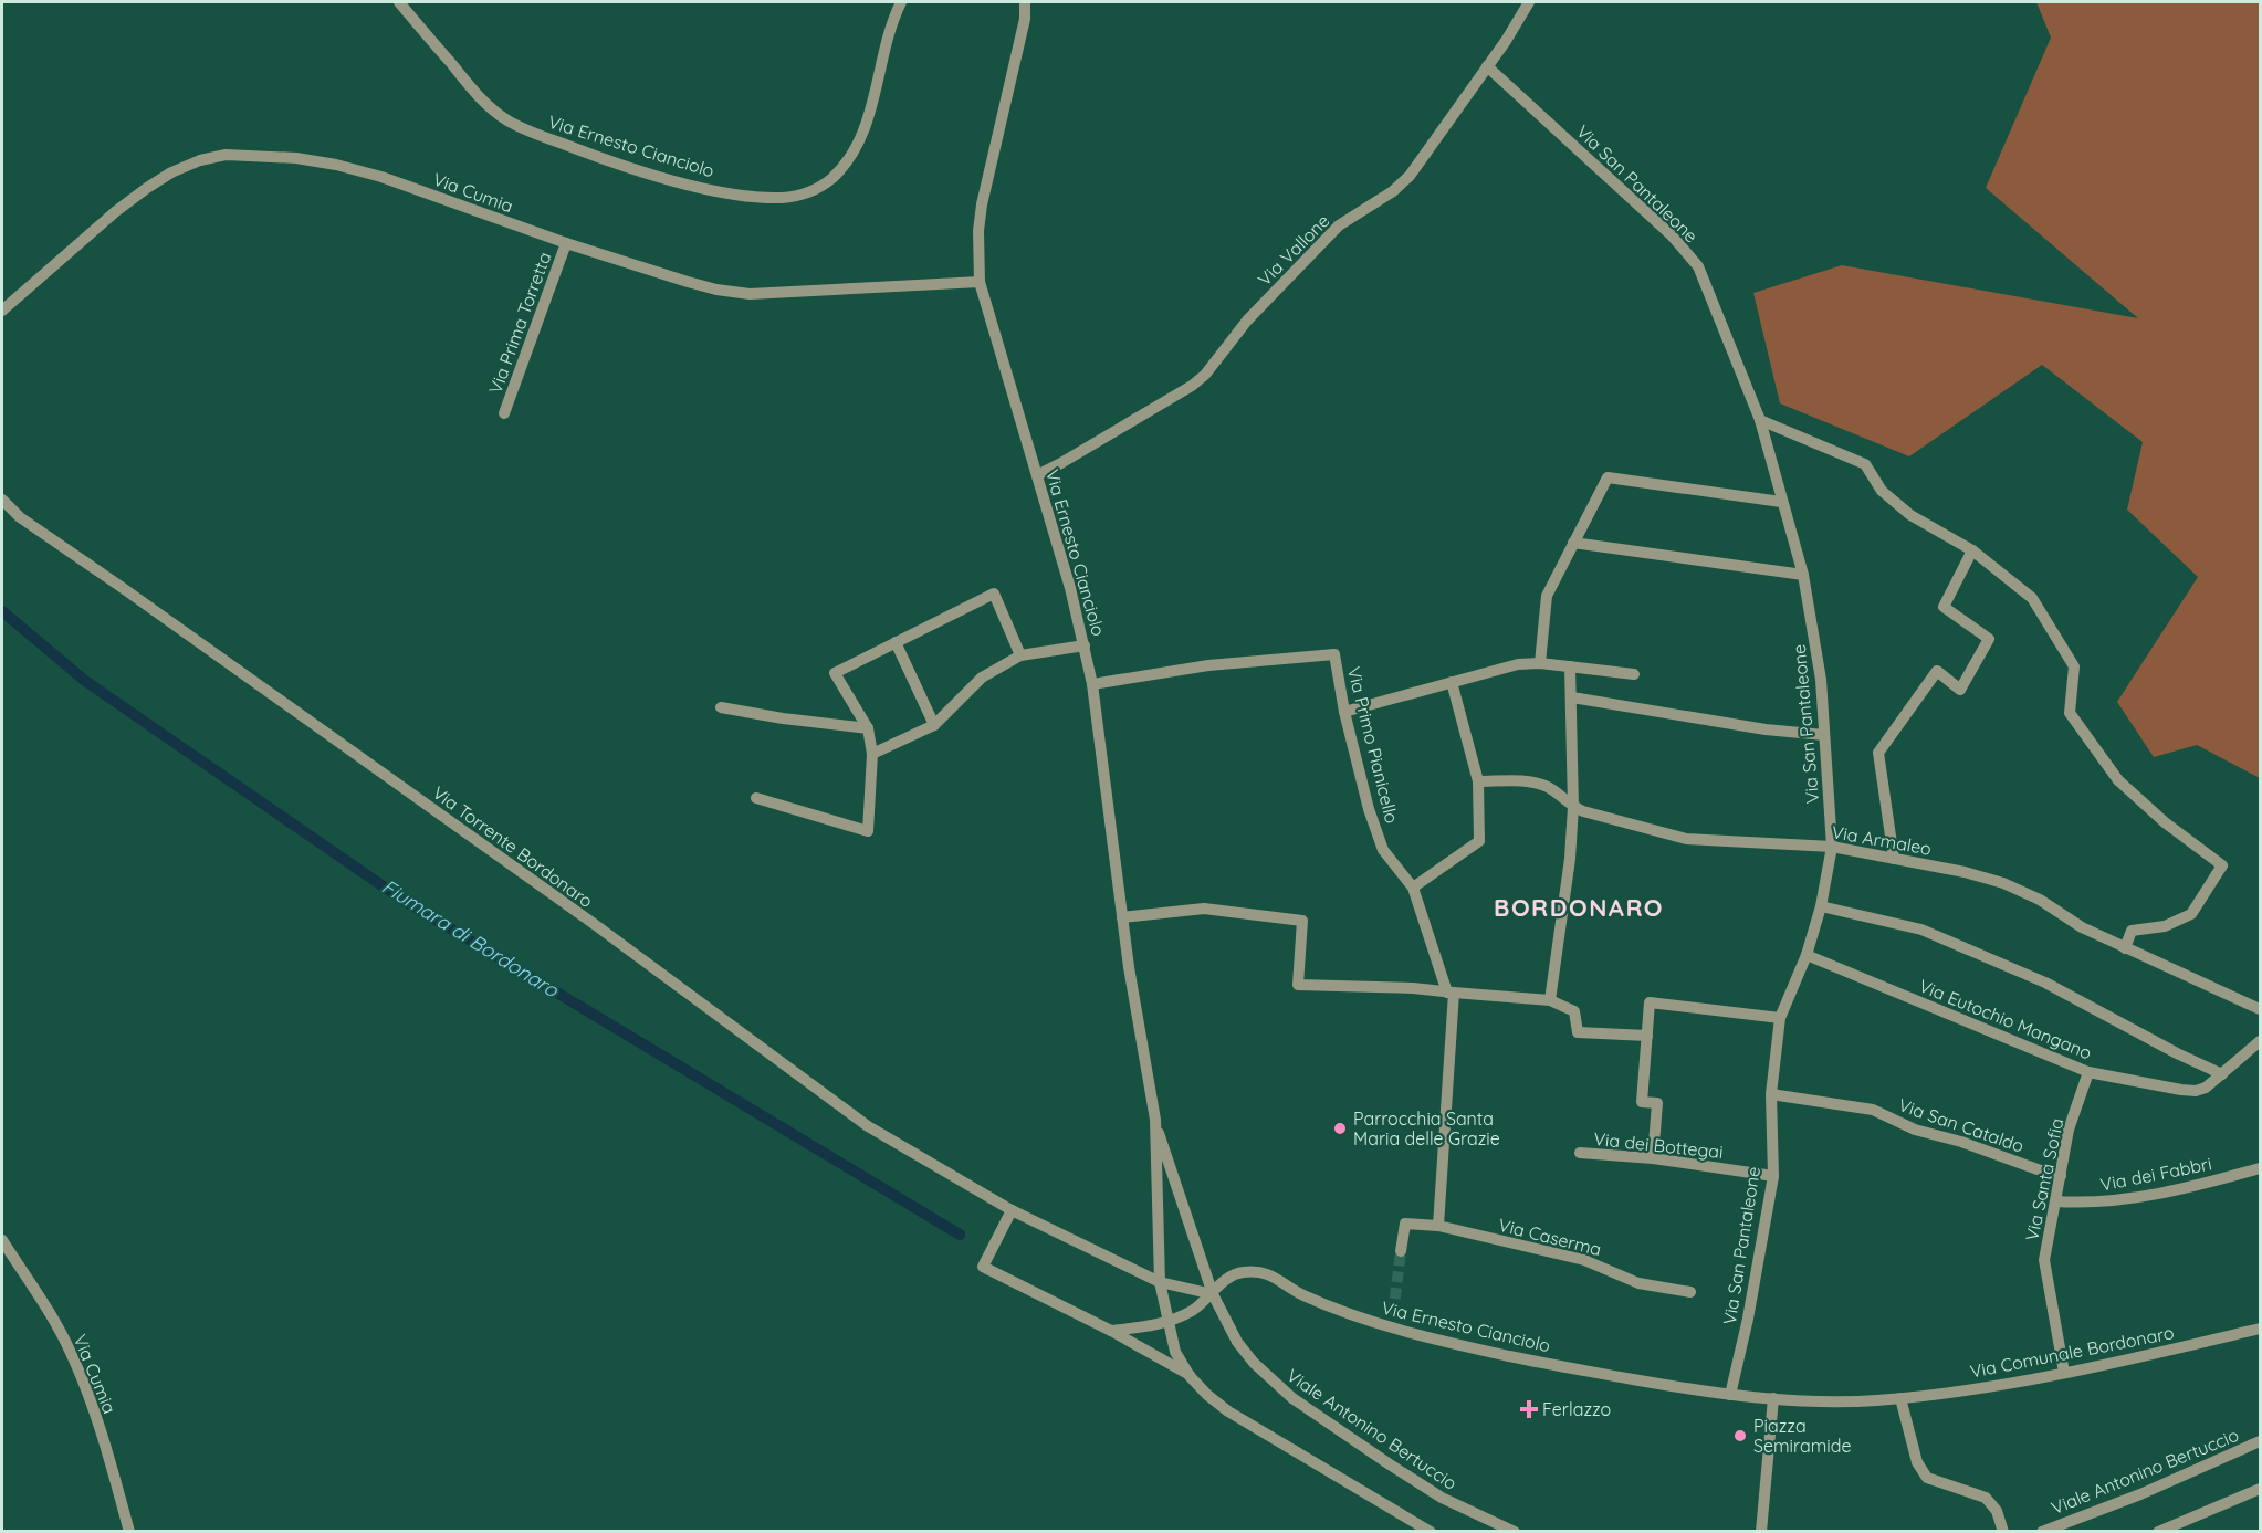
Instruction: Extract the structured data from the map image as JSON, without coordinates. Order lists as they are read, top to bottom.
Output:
{
  "streets": {
    "street": [
      "Via Ernesto Cianciolo",
      "Via San Pantaleone",
      "Via Cumia",
      "Via Vallone",
      "Via Prima Torretta",
      "Via Primo Pianicello",
      "Via Armaleo",
      "Via Torrente Bordonaro",
      "Via Eutochio Mangano",
      "Via San Cataldo",
      "Via dei Bottegai",
      "Via dei Fabbri",
      "Via Santa Sofia",
      "Via Caserma",
      "Via Comunale Bordonaro",
      "Viale Antonino Bertuccio"
    ]
  },
  "crossings": [
    ["Via Ernesto Cianciolo", "Via San Pantaleone"],
    ["Via Ernesto Cianciolo", "Via Cumia"],
    ["Via Ernesto Cianciolo", "Via Vallone"],
    ["Via Ernesto Cianciolo", "Via Primo Pianicello"],
    ["Via Ernesto Cianciolo", "Via Torrente Bordonaro"],
    ["Via Ernesto Cianciolo", "Via Comunale Bordonaro"],
    ["Via Ernesto Cianciolo", "Viale Antonino Bertuccio"],
    ["Via San Pantaleone", "Via Vallone"],
    ["Via San Pantaleone", "Via Armaleo"],
    ["Via San Pantaleone", "Via Eutochio Mangano"],
    ["Via San Pantaleone", "Via San Cataldo"],
    ["Via San Pantaleone", "Via dei Bottegai"],
    ["Via San Pantaleone", "Via Comunale Bordonaro"],
    ["Via Cumia", "Via Prima Torretta"],
    ["Via Primo Pianicello", "Via Caserma"],
    ["Via Torrente Bordonaro", "Viale Antonino Bertuccio"],
    ["Via Eutochio Mangano", "Via Santa Sofia"],
    ["Via San Cataldo", "Via Santa Sofia"],
    ["Via dei Fabbri", "Via Santa Sofia"],
    ["Via Santa Sofia", "Via Comunale Bordonaro"]
  ],
  "districts": ["BORDONARO"],
  "water": ["Fiumara di Bordonaro"],
  "places": {
    "other": ["Parrocchia Santa Maria delle Grazie", "Piazza Semiramide"],
    "health": ["Ferlazzo"]
  }
}
